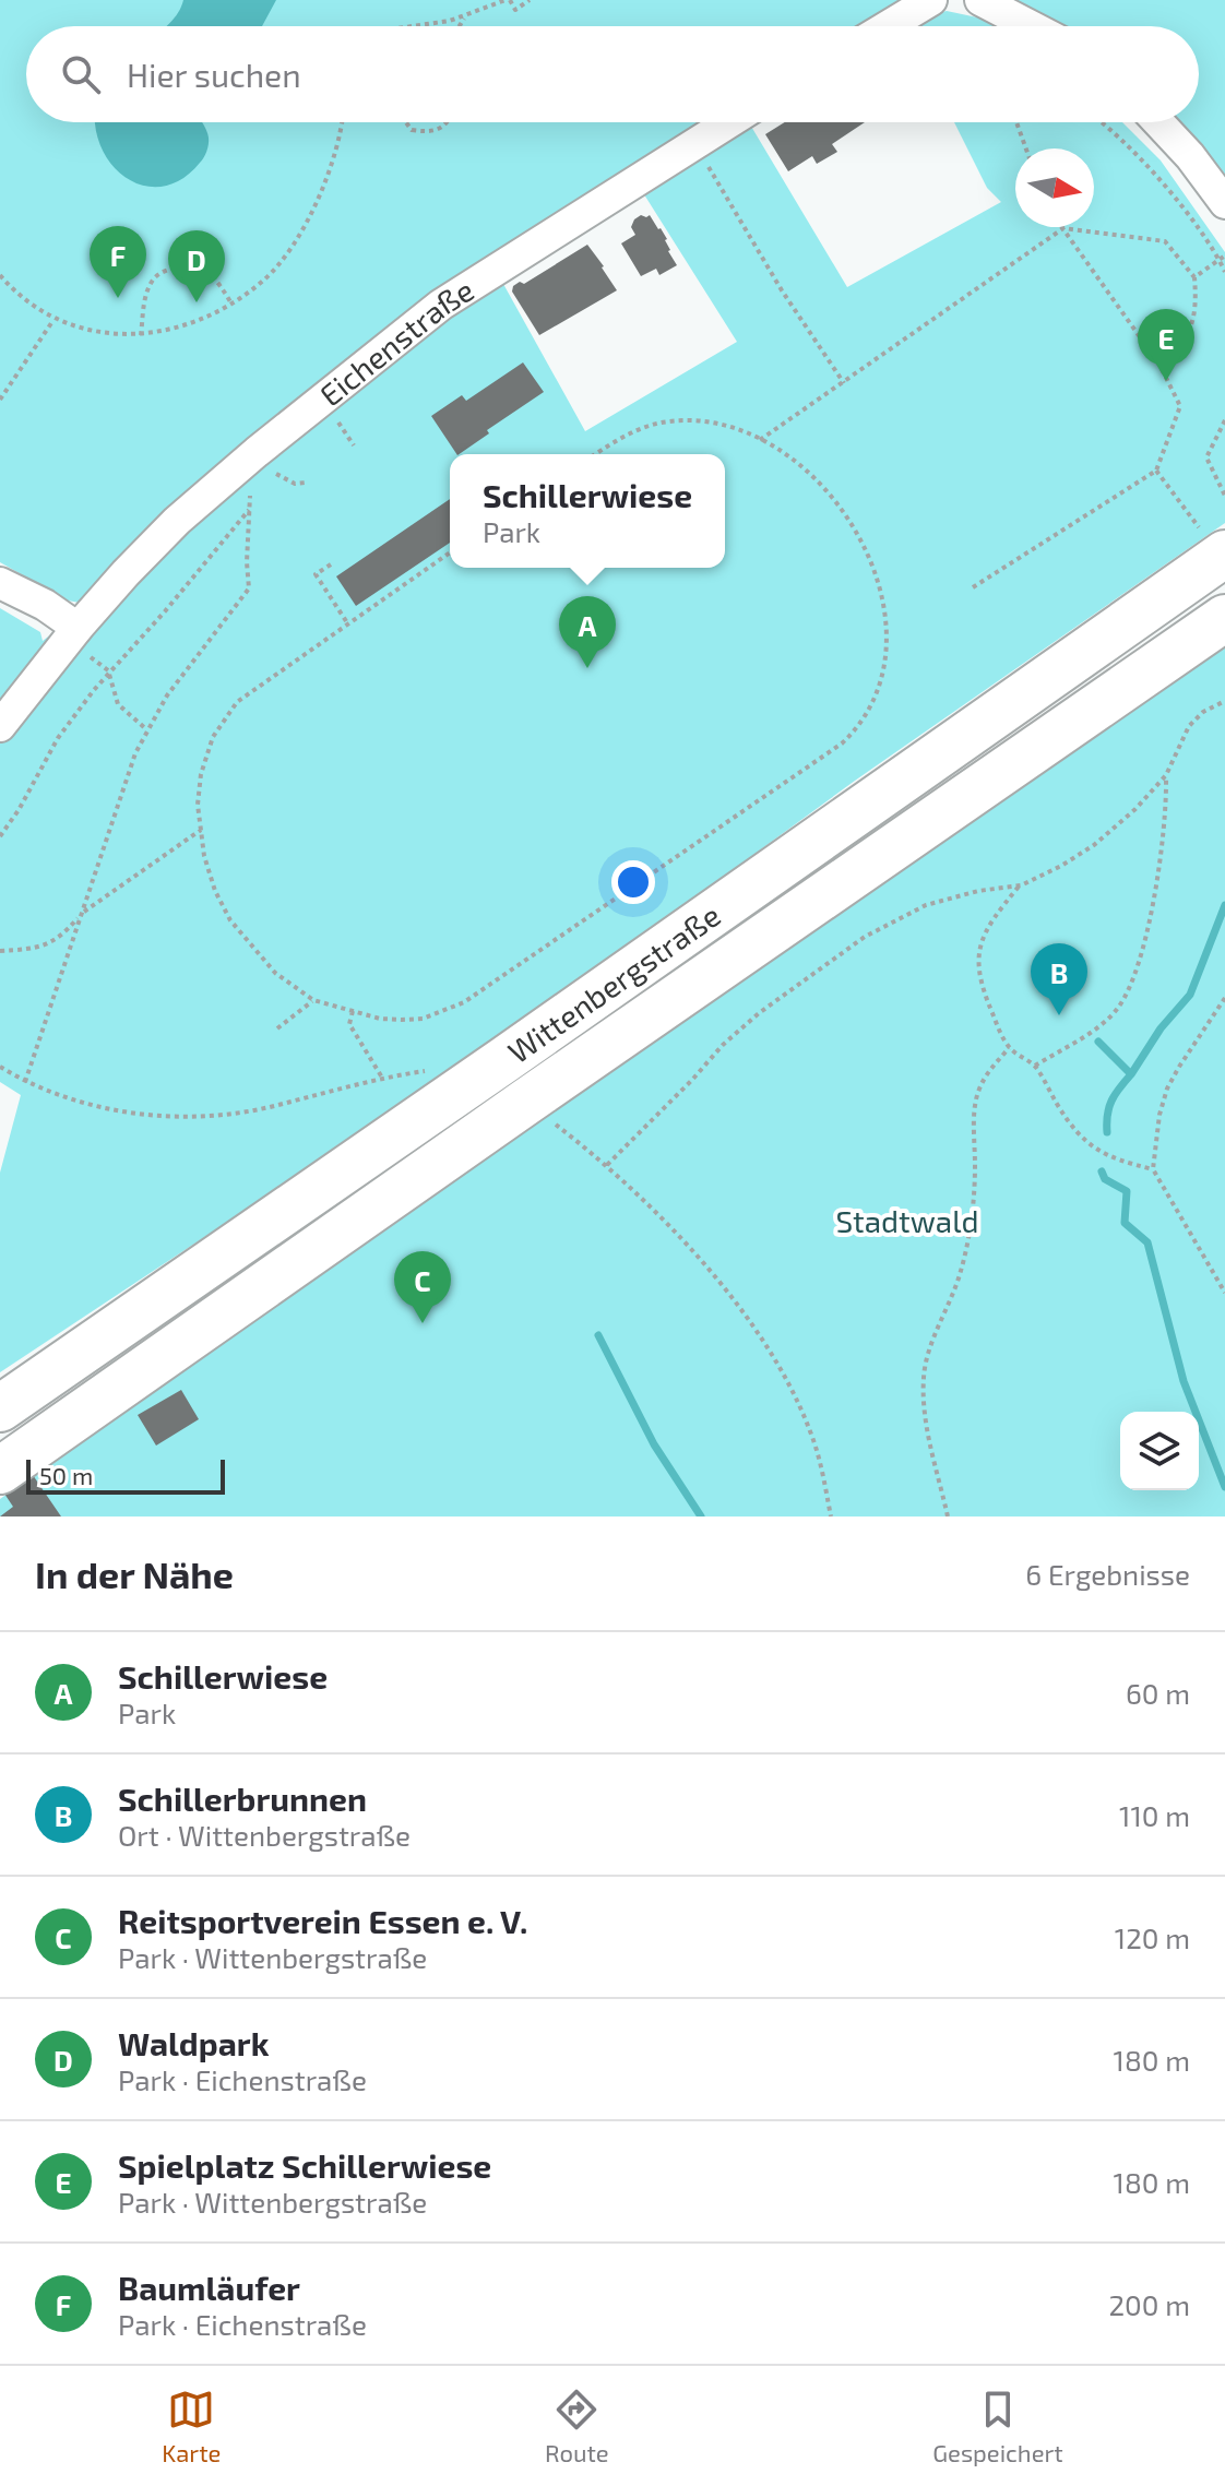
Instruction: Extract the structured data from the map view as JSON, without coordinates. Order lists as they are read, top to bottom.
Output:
{
  "streets": {
    "main road": ["Wittenbergstraße"],
    "street": ["Eichenstraße"]
  },
  "parks": ["Stadtwald"],
  "scale_bar": "50 m",
  "north": "right",
  "page": {
    "search": "Hier suchen",
    "pins": [
      "F",
      "D",
      "E",
      "A",
      "B",
      "C"
    ],
    "popup": ["Schillerwiese", "Park"],
    "scale": "50 m",
    "heading": ["In der Nähe", "6 Ergebnisse"],
    "list": [
      {
        "mark": "A",
        "name": "Schillerwiese",
        "note": "Park",
        "value": "60 m"
      },
      {
        "mark": "B",
        "name": "Schillerbrunnen",
        "note": "Ort · Wittenbergstraße",
        "value": "110 m"
      },
      {
        "mark": "C",
        "name": "Reitsportverein Essen e. V.",
        "note": "Park · Wittenbergstraße",
        "value": "120 m"
      },
      {
        "mark": "D",
        "name": "Waldpark",
        "note": "Park · Eichenstraße",
        "value": "180 m"
      },
      {
        "mark": "E",
        "name": "Spielplatz Schillerwiese",
        "note": "Park · Wittenbergstraße",
        "value": "180 m"
      },
      {
        "mark": "F",
        "name": "Baumläufer",
        "note": "Park · Eichenstraße",
        "value": "200 m"
      }
    ],
    "nav": ["Karte", "Route", "Gespeichert"]
  }
}
